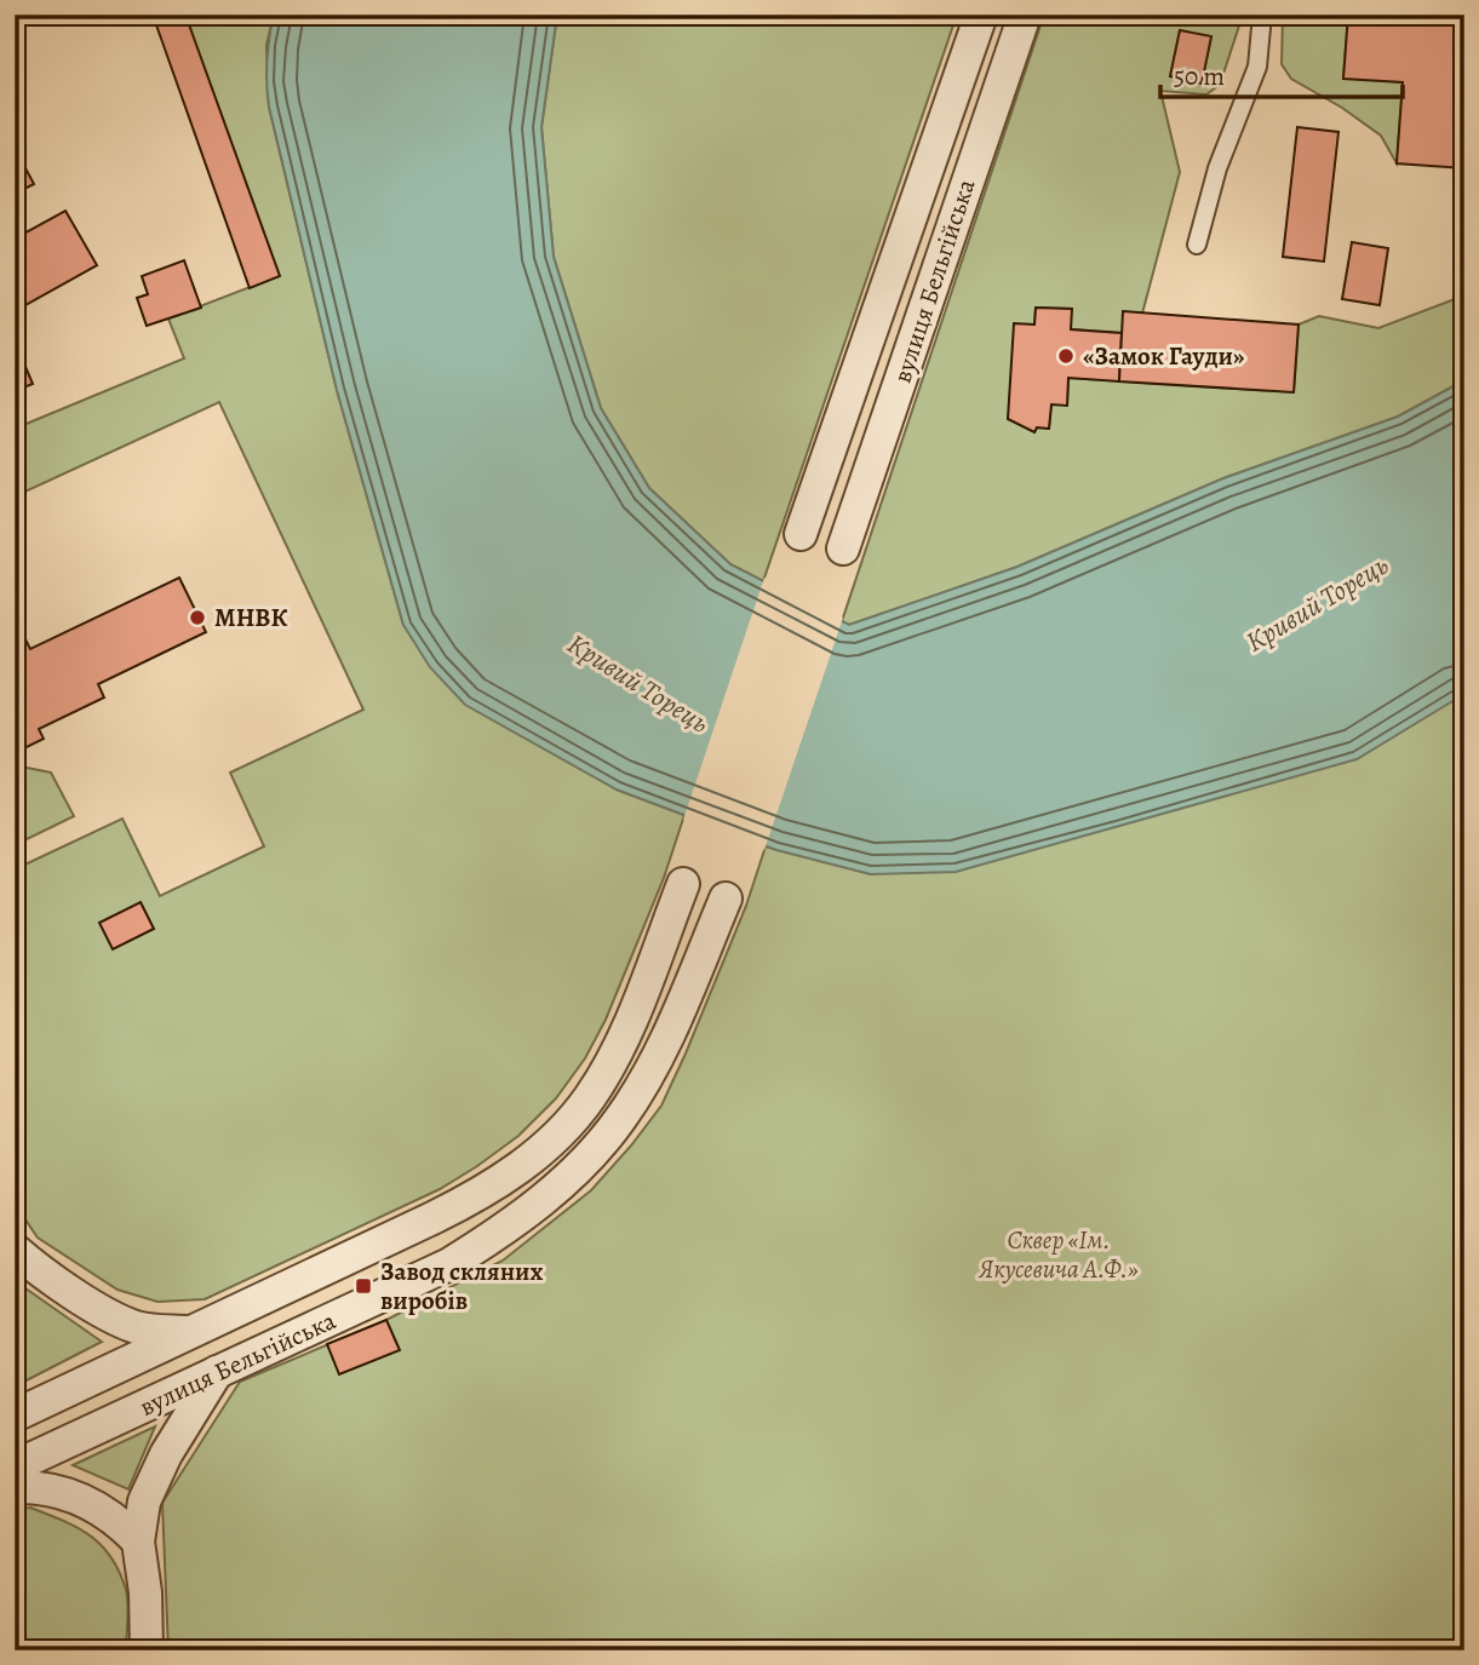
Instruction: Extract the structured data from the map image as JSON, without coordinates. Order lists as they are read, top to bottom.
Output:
{
  "streets": {
    "street": ["вулиця Бельгійська"]
  },
  "water": ["Кривий Торець"],
  "parks": ["Сквер «Ім. Якусевича А.Ф.»"],
  "places": {
    "other": ["«Замок Гауди»", "МНВК"],
    "transit": ["Завод скляних виробів"]
  },
  "scale_bar": "50 m"
}
